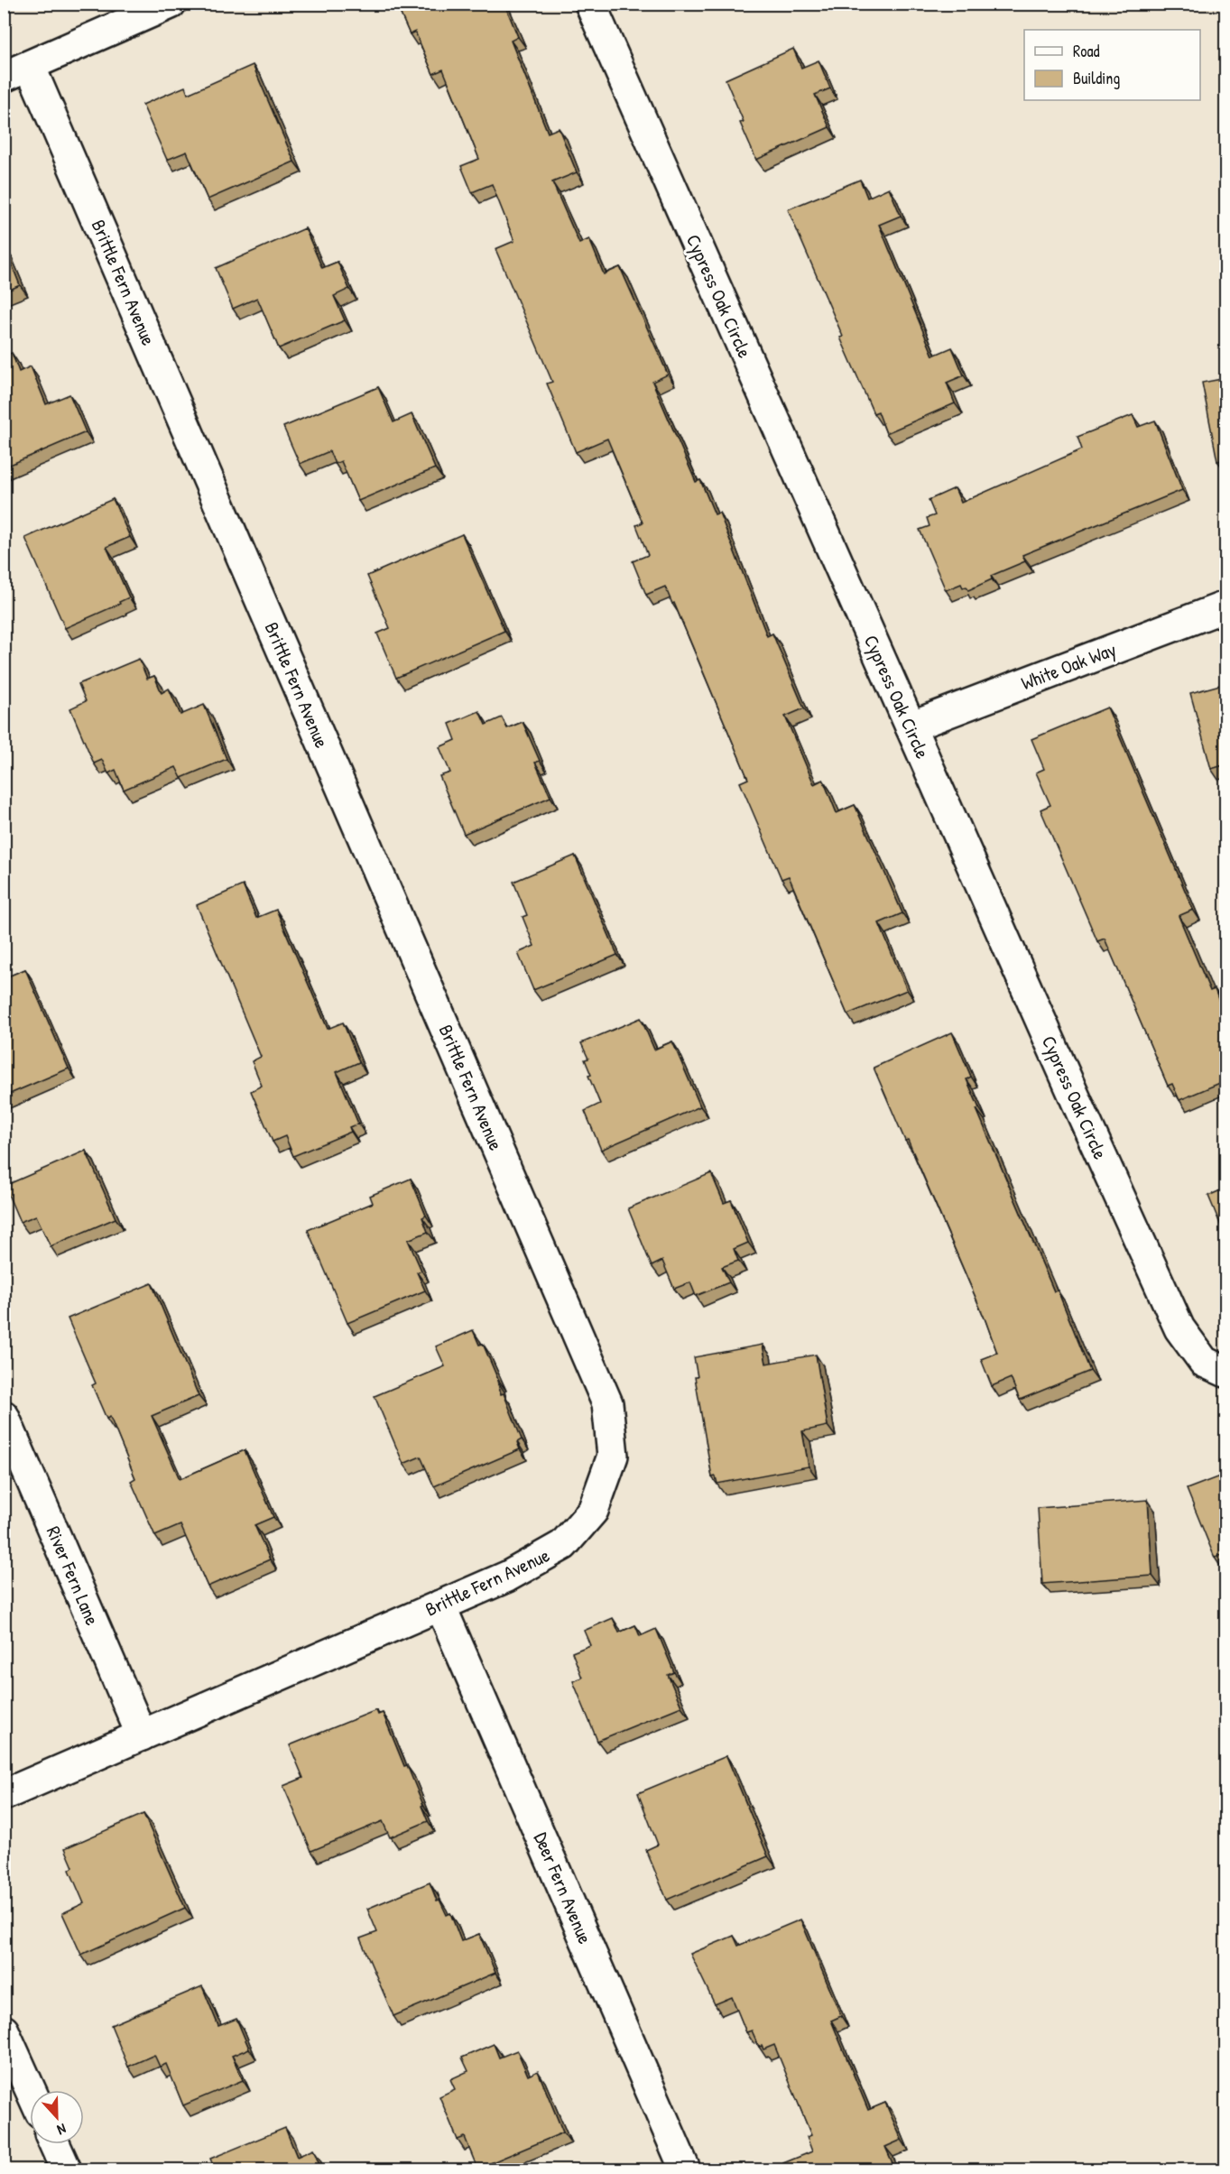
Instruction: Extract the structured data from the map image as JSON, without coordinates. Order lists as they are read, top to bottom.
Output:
{
  "streets": {
    "street": [
      "Brittle Fern Avenue",
      "Cypress Oak Circle",
      "White Oak Way",
      "River Fern Lane",
      "Deer Fern Avenue"
    ]
  },
  "crossings": [
    ["Brittle Fern Avenue", "River Fern Lane"],
    ["Brittle Fern Avenue", "Deer Fern Avenue"],
    ["Cypress Oak Circle", "White Oak Way"]
  ],
  "legend": ["Road", "Building"],
  "north": "bottom"
}
